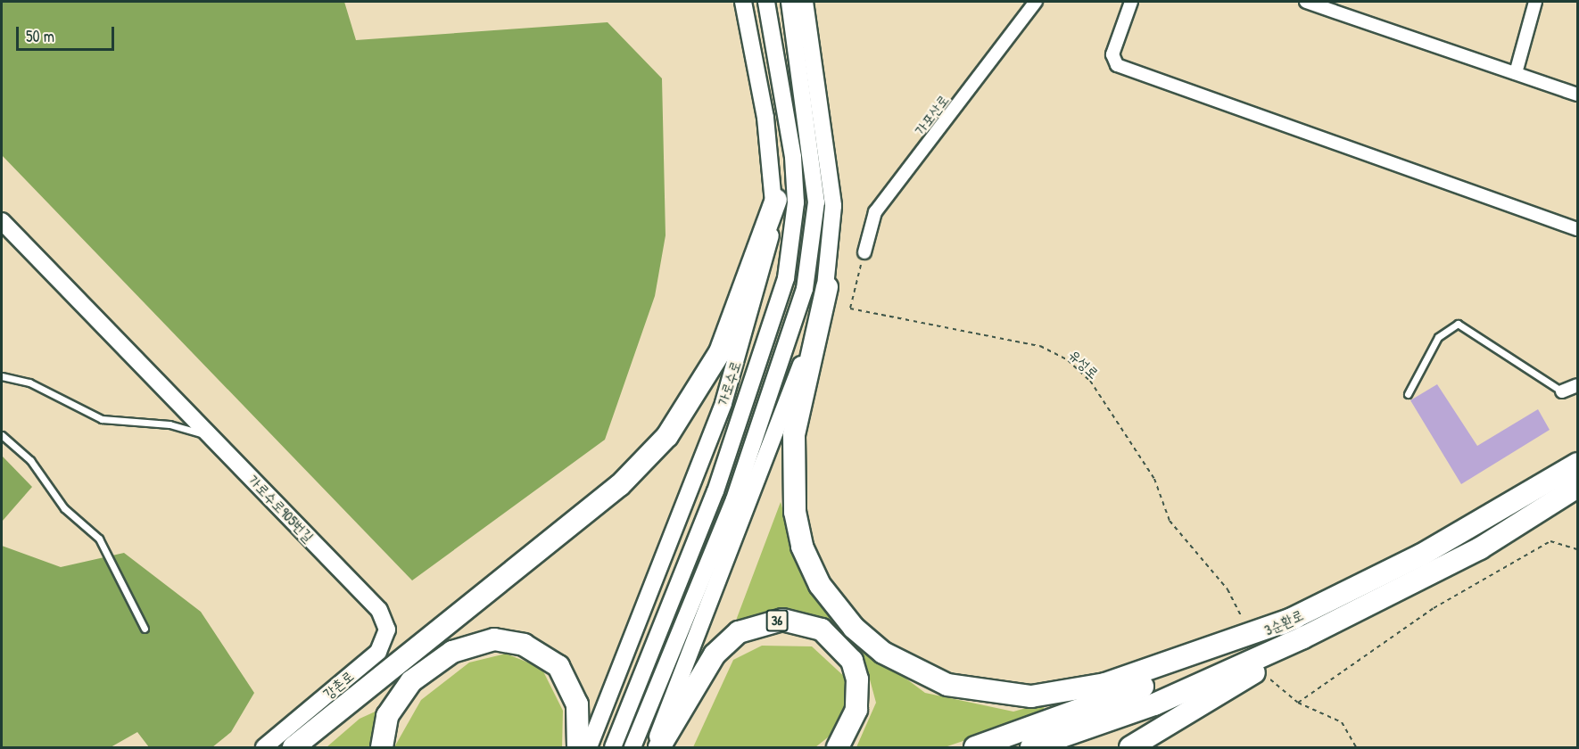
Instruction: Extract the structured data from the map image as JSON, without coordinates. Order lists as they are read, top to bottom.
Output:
{
  "streets": {
    "highway": ["36", "3순환로"],
    "main road": ["가로수로", "가로수로905번길", "강촌로"],
    "street": ["가포산로"],
    "path": ["유성로"]
  },
  "crossings": [
    ["가포산로", "유성로"],
    ["가로수로905번길", "강촌로"]
  ],
  "scale_bar": "50 m"
}
